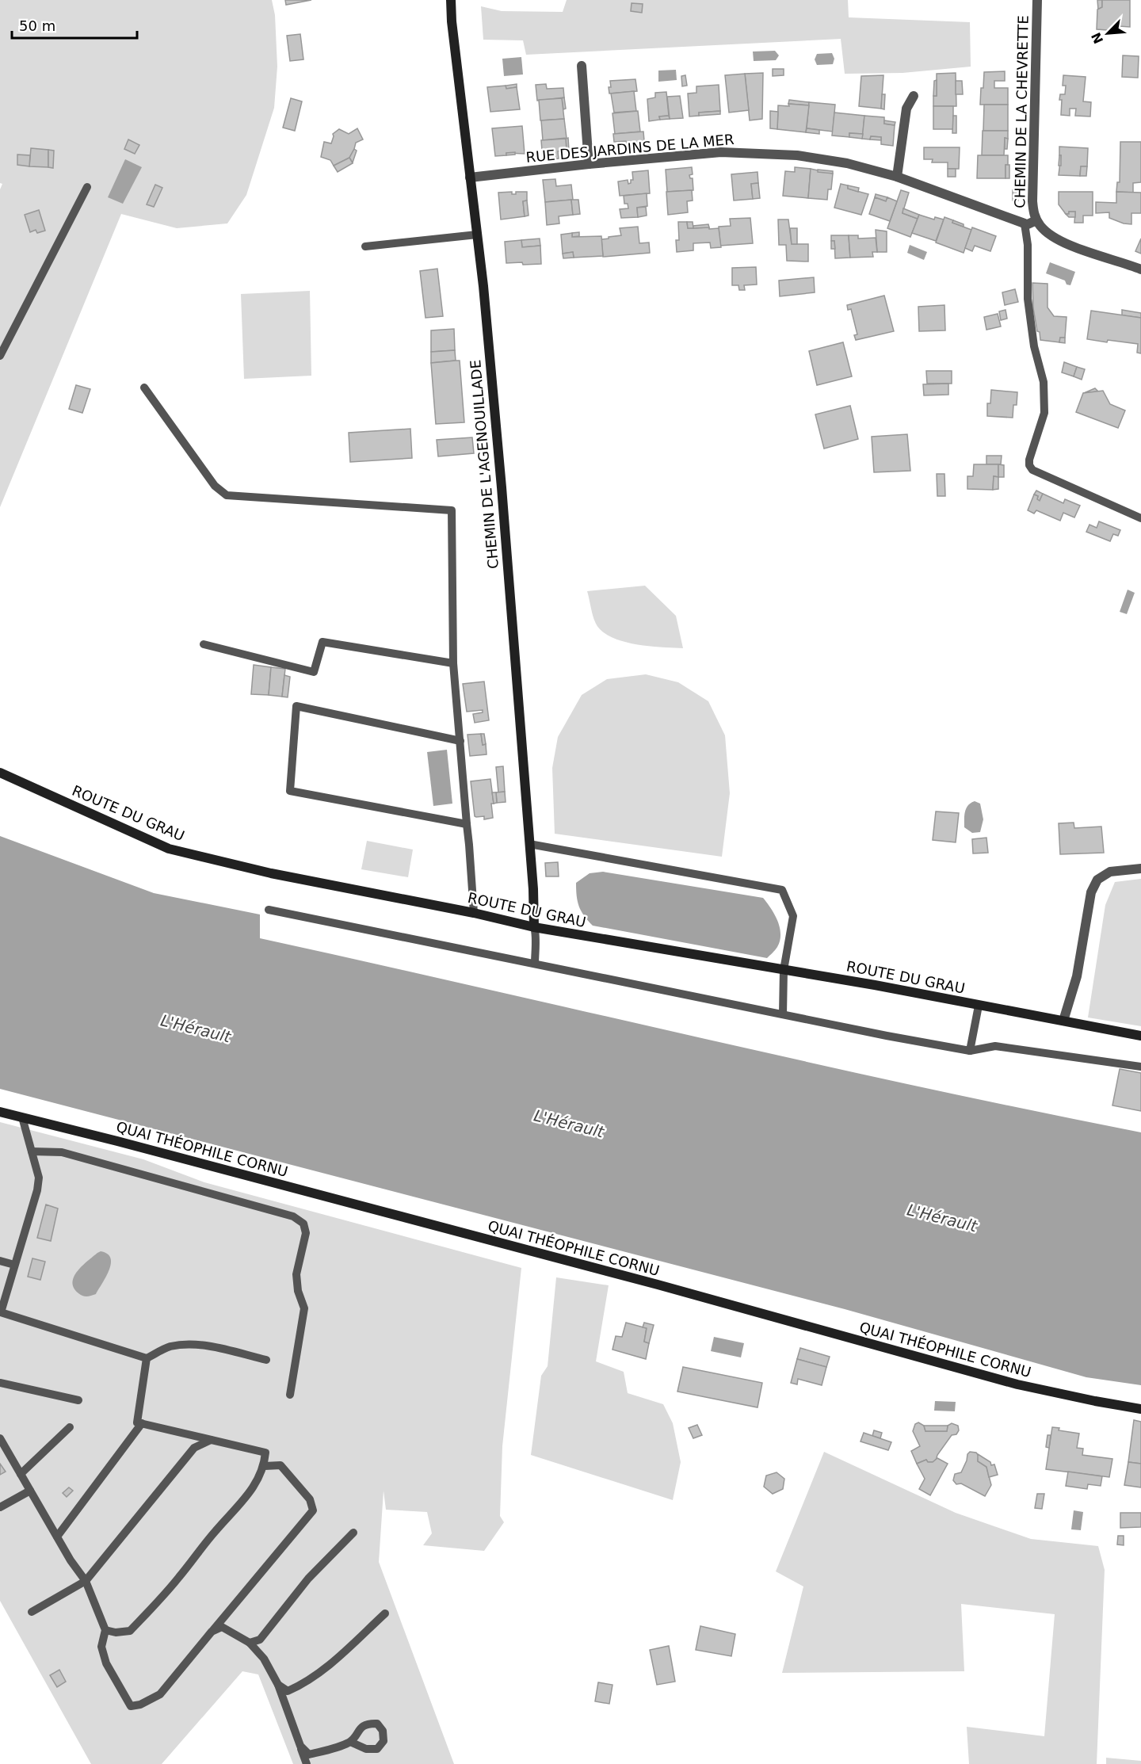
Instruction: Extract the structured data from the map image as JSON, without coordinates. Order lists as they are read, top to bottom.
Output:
{
  "streets": {
    "street": [
      "CHEMIN DE LA CHEVRETTE",
      "RUE DES JARDINS DE LA MER",
      "CHEMIN DE L'AGENOUILLADE",
      "ROUTE DU GRAU",
      "QUAI THÉOPHILE CORNU"
    ]
  },
  "crossings": [
    ["RUE DES JARDINS DE LA MER", "CHEMIN DE L'AGENOUILLADE"],
    ["CHEMIN DE L'AGENOUILLADE", "ROUTE DU GRAU"]
  ],
  "water": ["L'Hérault"],
  "scale_bar": "50 m",
  "north": "bottom left"
}
